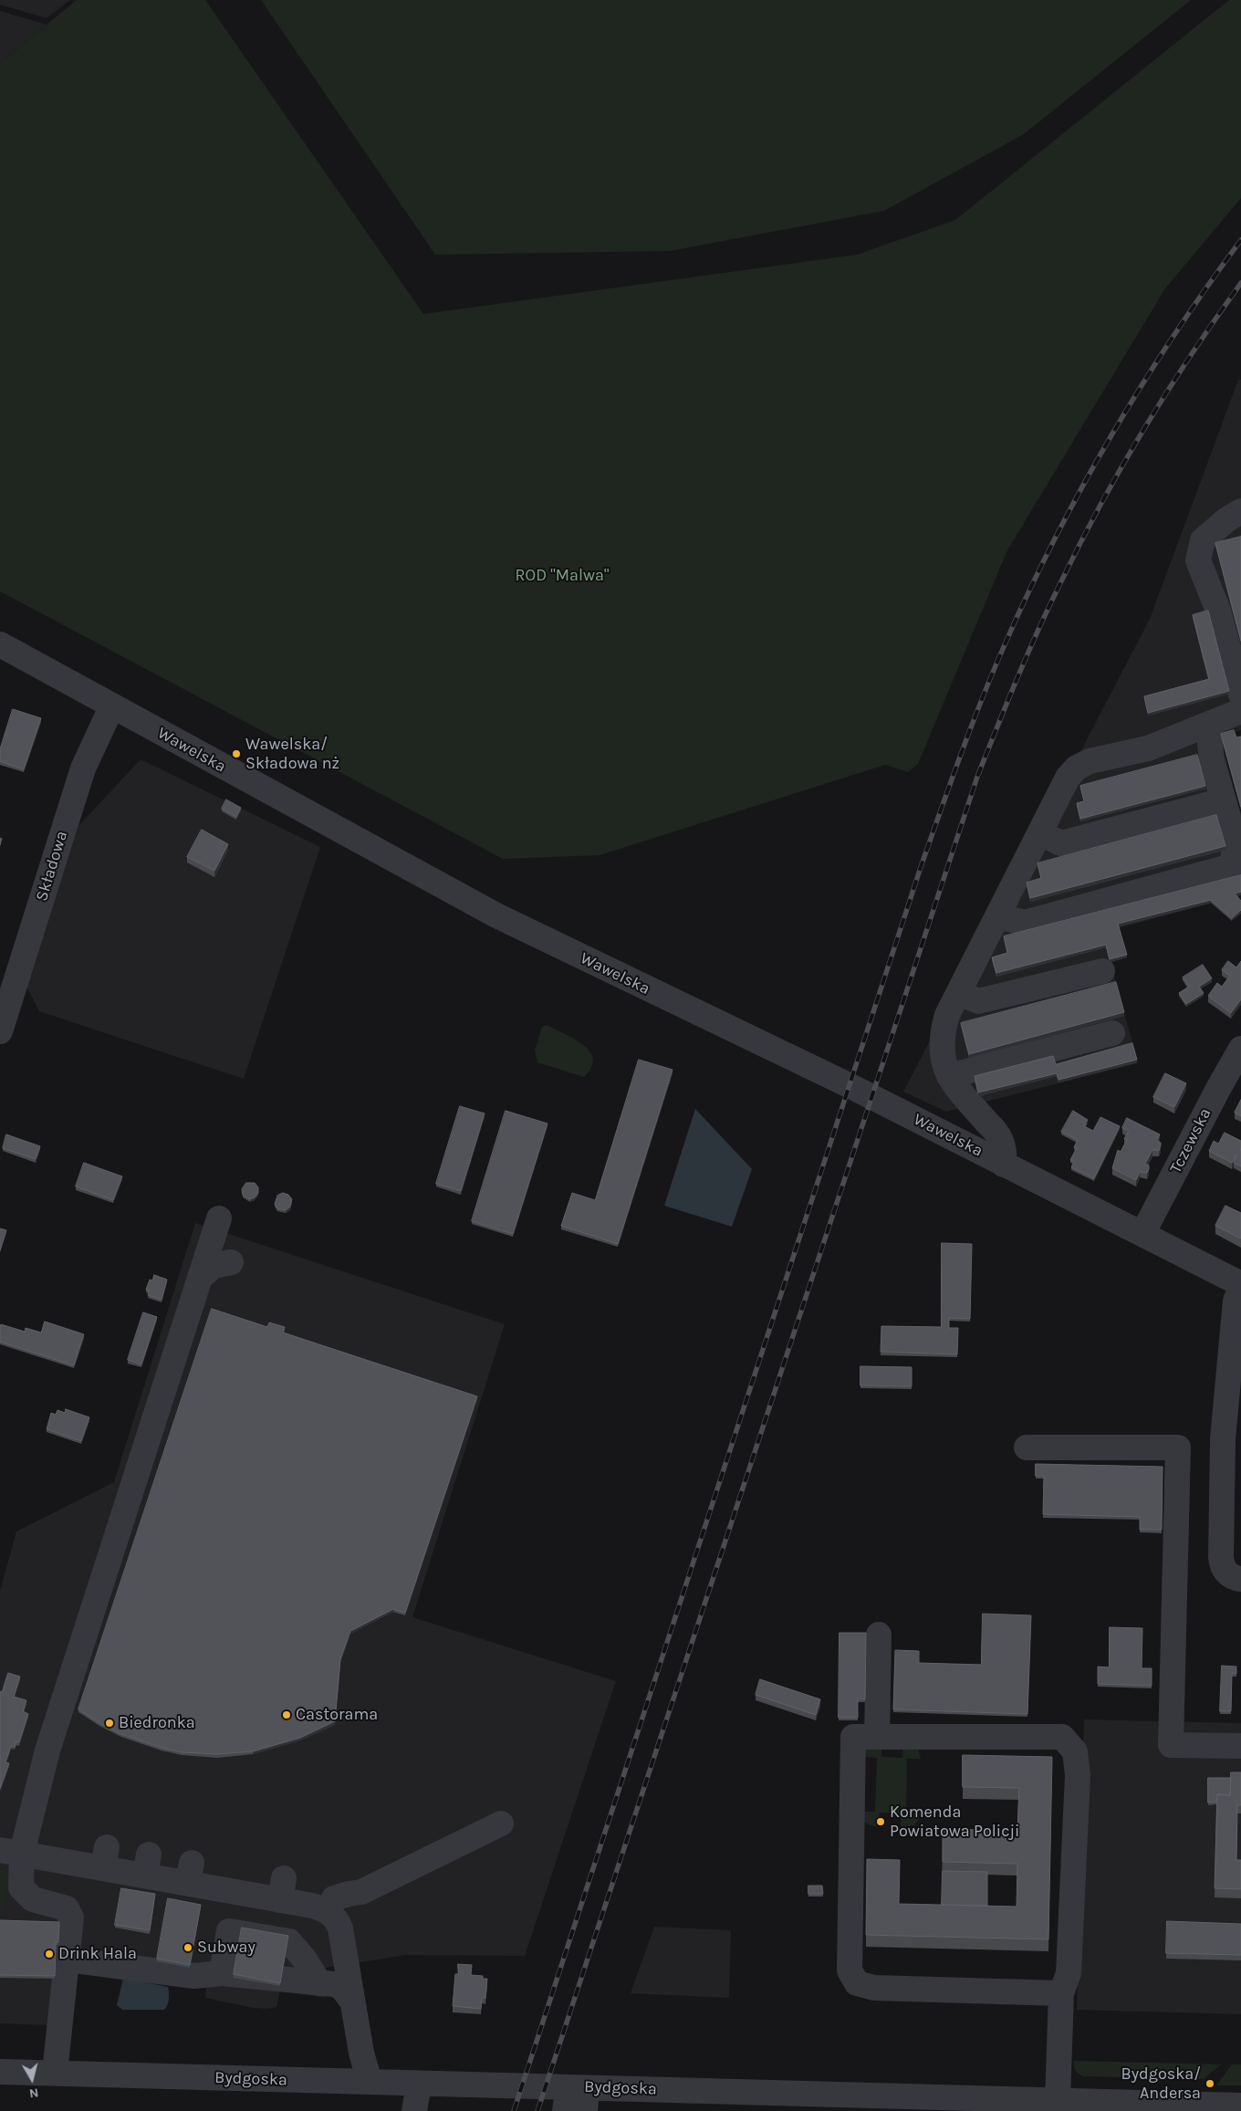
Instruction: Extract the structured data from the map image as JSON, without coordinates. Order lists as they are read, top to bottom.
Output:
{
  "streets": {
    "street": [
      "Wawelska",
      "Składowa",
      "Tczewska",
      "Bydgoska"
    ]
  },
  "crossings": [
    ["Wawelska", "Składowa"],
    ["Wawelska", "Tczewska"]
  ],
  "parks": ["ROD \"Malwa\""],
  "places": [
    "Wawelska/ Składowa nż",
    "Castorama",
    "Biedronka",
    "Komenda Powiatowa Policji",
    "Subway",
    "Drink Hala",
    "Bydgoska/ Andersa"
  ],
  "north": "bottom"
}
